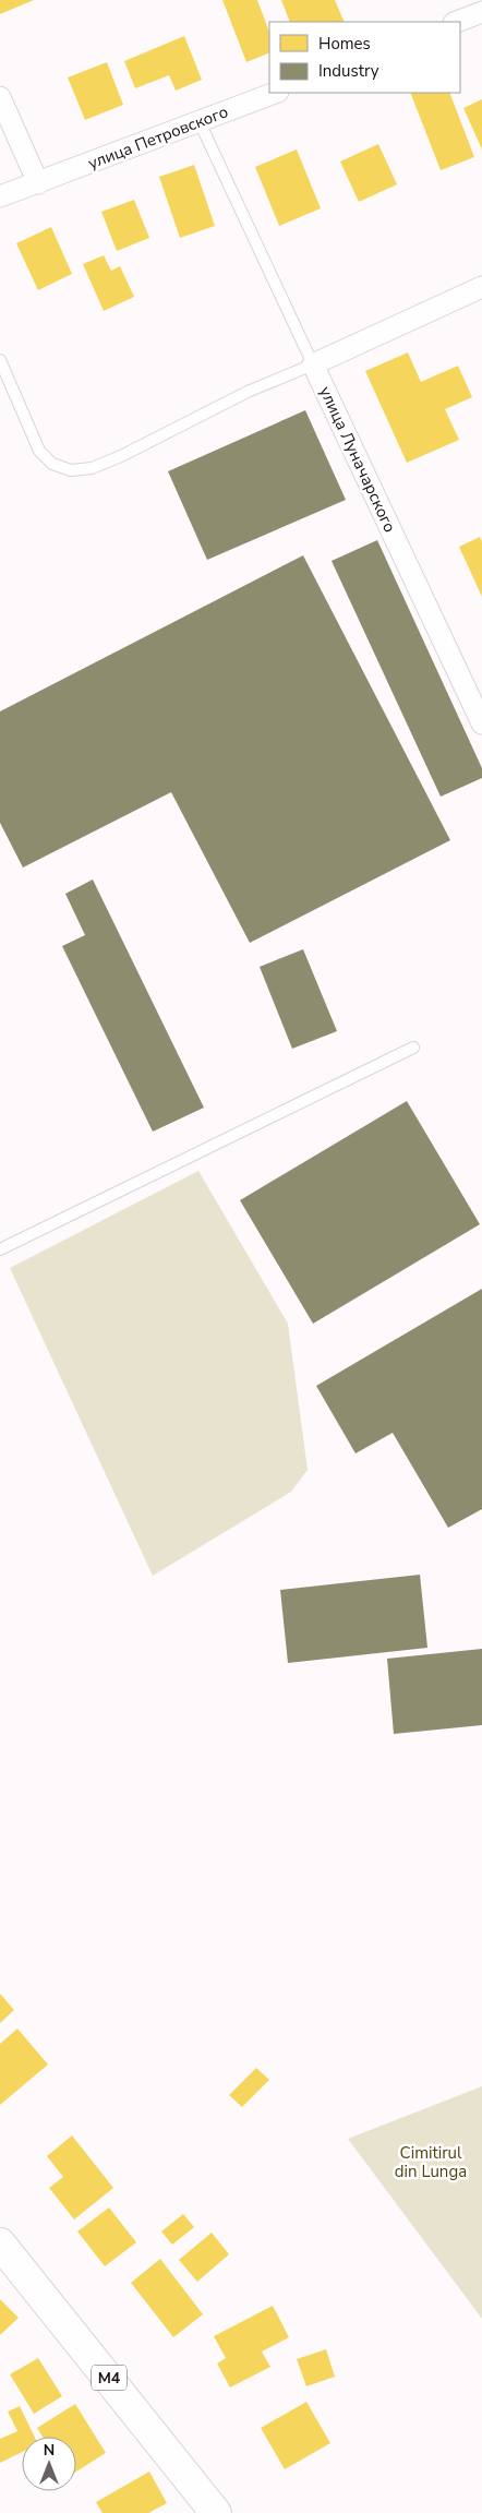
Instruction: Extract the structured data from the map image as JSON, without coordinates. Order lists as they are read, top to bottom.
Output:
{
  "streets": {
    "highway": ["M4"],
    "street": ["улица Петровского", "улица Луначарского"]
  },
  "parks": ["Cimitirul din Lunga"],
  "legend": ["Homes", "Industry"],
  "north": "top"
}
